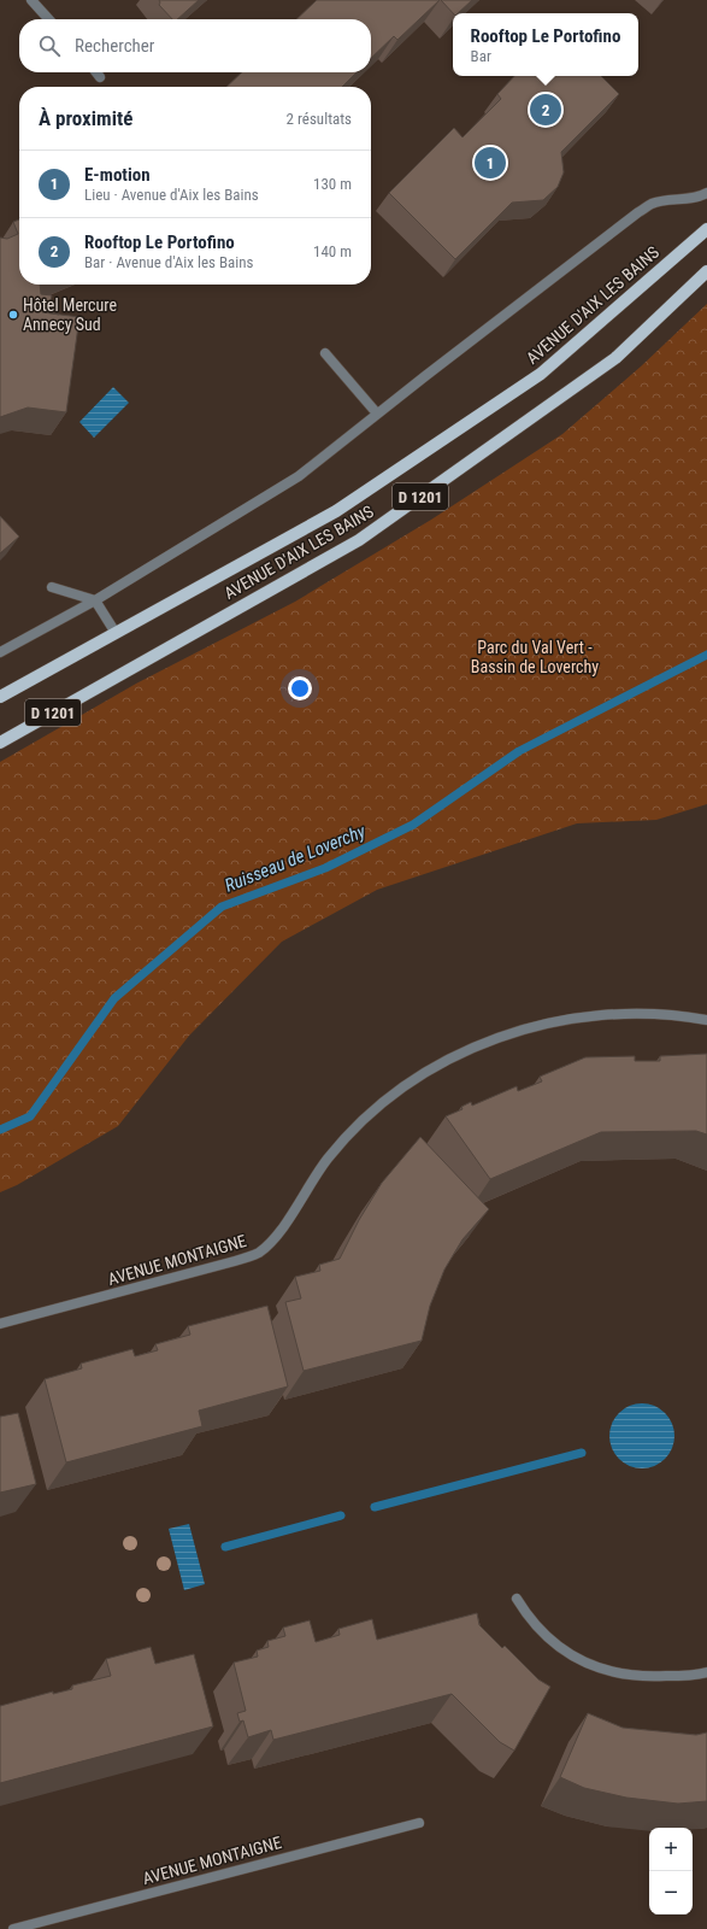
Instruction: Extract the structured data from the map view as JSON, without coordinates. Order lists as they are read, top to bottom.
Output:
{
  "streets": {
    "main road": ["AVENUE D'AIX LES BAINS", "D 1201"],
    "street": ["AVENUE MONTAIGNE"]
  },
  "water": ["Ruisseau de Loverchy"],
  "parks": ["Parc du Val Vert - Bassin de Loverchy"],
  "places": ["Hôtel Mercure Annecy Sud"],
  "page": {
    "popup": ["Rooftop Le Portofino", "Bar"],
    "search": "Rechercher",
    "heading": ["À proximité", "2 résultats"],
    "pins": ["2", "1"],
    "list": [
      {
        "mark": "1",
        "name": "E-motion",
        "note": "Lieu · Avenue d'Aix les Bains",
        "value": "130 m"
      },
      {
        "mark": "2",
        "name": "Rooftop Le Portofino",
        "note": "Bar · Avenue d'Aix les Bains",
        "value": "140 m"
      }
    ],
    "map_buttons": ["+", "−"]
  }
}
